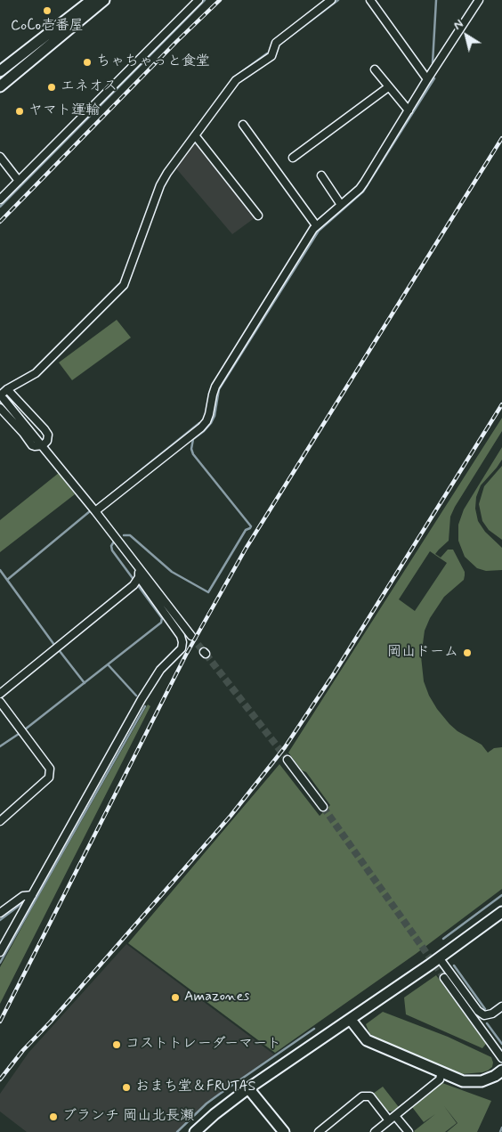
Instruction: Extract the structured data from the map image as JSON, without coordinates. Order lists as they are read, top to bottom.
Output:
{
  "places": [
    "CoCo壱番屋",
    "ちゃちゃっと食堂",
    "エネオス",
    "ヤマト運輸",
    "岡山ドーム",
    "Amazones",
    "コストトレーダーマート",
    "おまち堂＆FRUTAS",
    "ブランチ 岡山北長瀬"
  ],
  "north": "top left"
}
